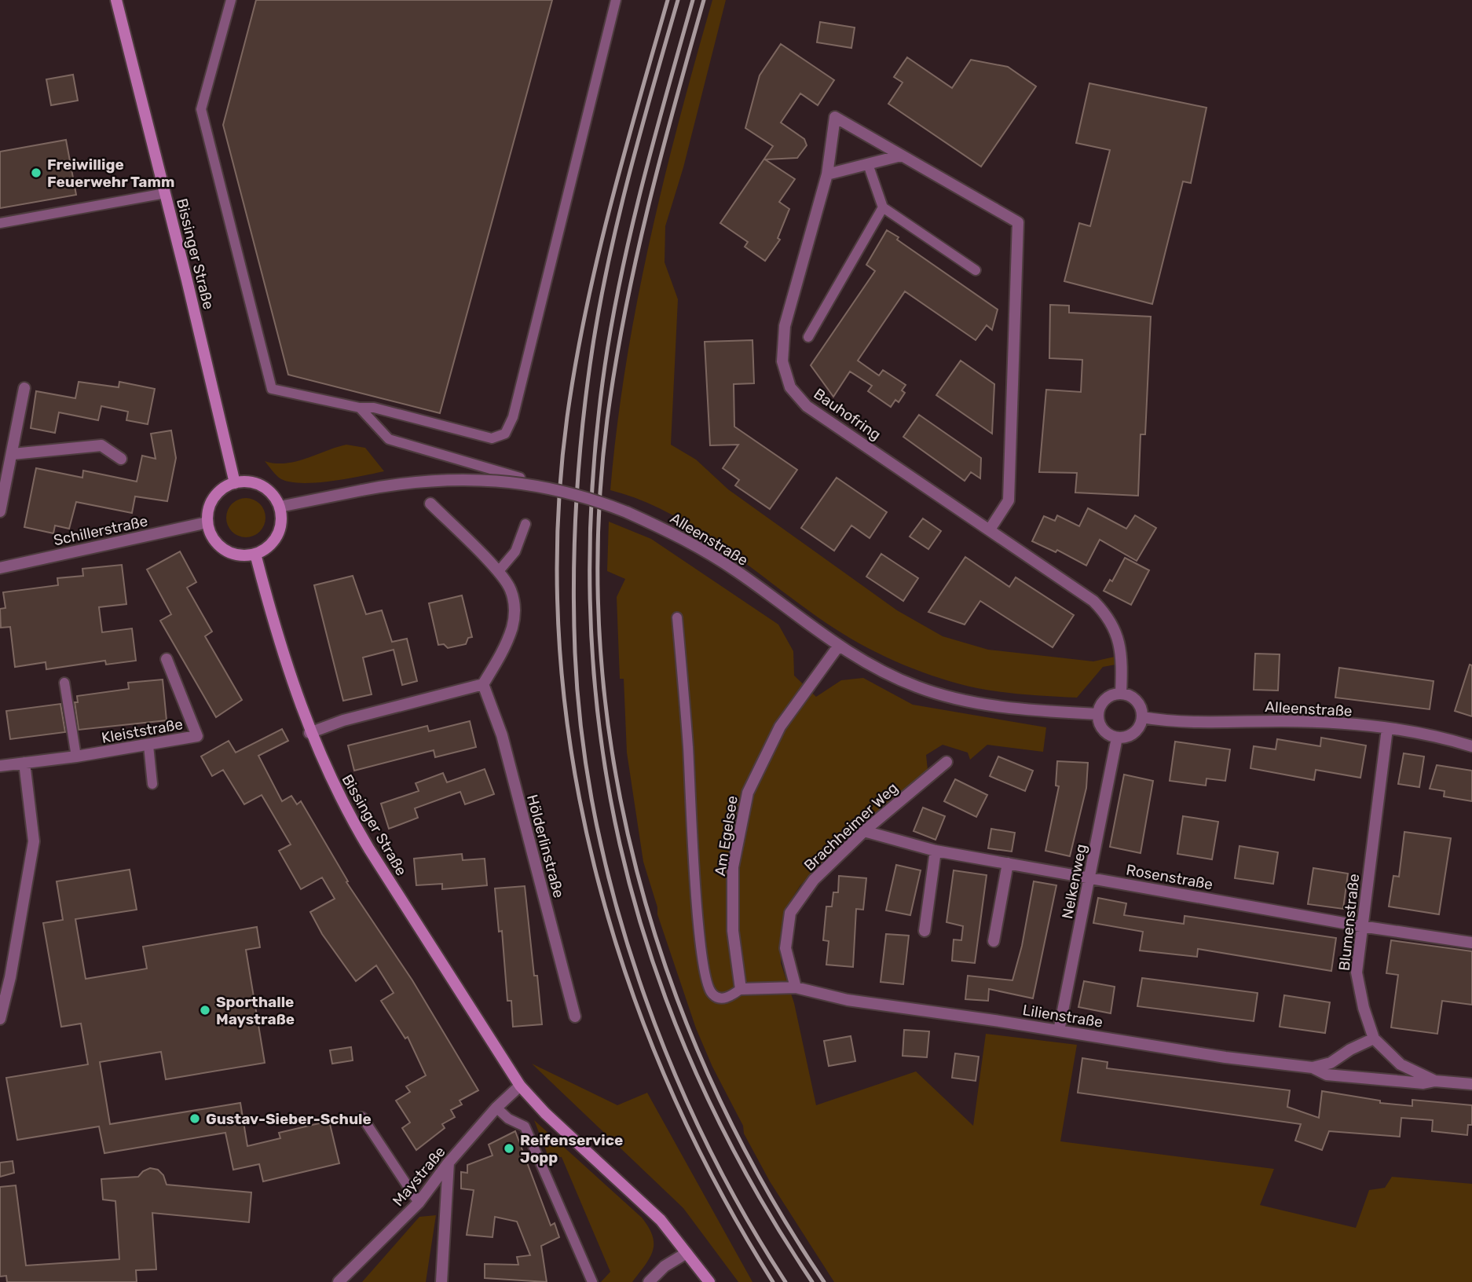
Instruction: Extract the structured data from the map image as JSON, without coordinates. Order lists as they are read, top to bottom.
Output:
{
  "streets": {
    "main road": ["Bissinger Straße"],
    "street": [
      "Bauhofring",
      "Schillerstraße",
      "Alleenstraße",
      "Kleiststraße",
      "Brachheimer Weg",
      "Am Egelsee",
      "Hölderlinstraße",
      "Rosenstraße",
      "Nelkenweg",
      "Blumenstraße",
      "Lilienstraße",
      "Maystraße"
    ]
  },
  "crossings": [
    ["Bissinger Straße", "Schillerstraße"],
    ["Bissinger Straße", "Alleenstraße"],
    ["Bissinger Straße", "Maystraße"],
    ["Bauhofring", "Alleenstraße"],
    ["Bauhofring", "Nelkenweg"],
    ["Schillerstraße", "Alleenstraße"],
    ["Alleenstraße", "Am Egelsee"],
    ["Alleenstraße", "Nelkenweg"],
    ["Alleenstraße", "Blumenstraße"],
    ["Brachheimer Weg", "Rosenstraße"],
    ["Brachheimer Weg", "Lilienstraße"],
    ["Am Egelsee", "Lilienstraße"],
    ["Rosenstraße", "Nelkenweg"],
    ["Rosenstraße", "Blumenstraße"],
    ["Nelkenweg", "Lilienstraße"],
    ["Blumenstraße", "Lilienstraße"]
  ],
  "places": [
    "Freiwillige Feuerwehr Tamm",
    "Sporthalle Maystraße",
    "Gustav-Sieber-Schule",
    "Reifenservice Jopp"
  ]
}
